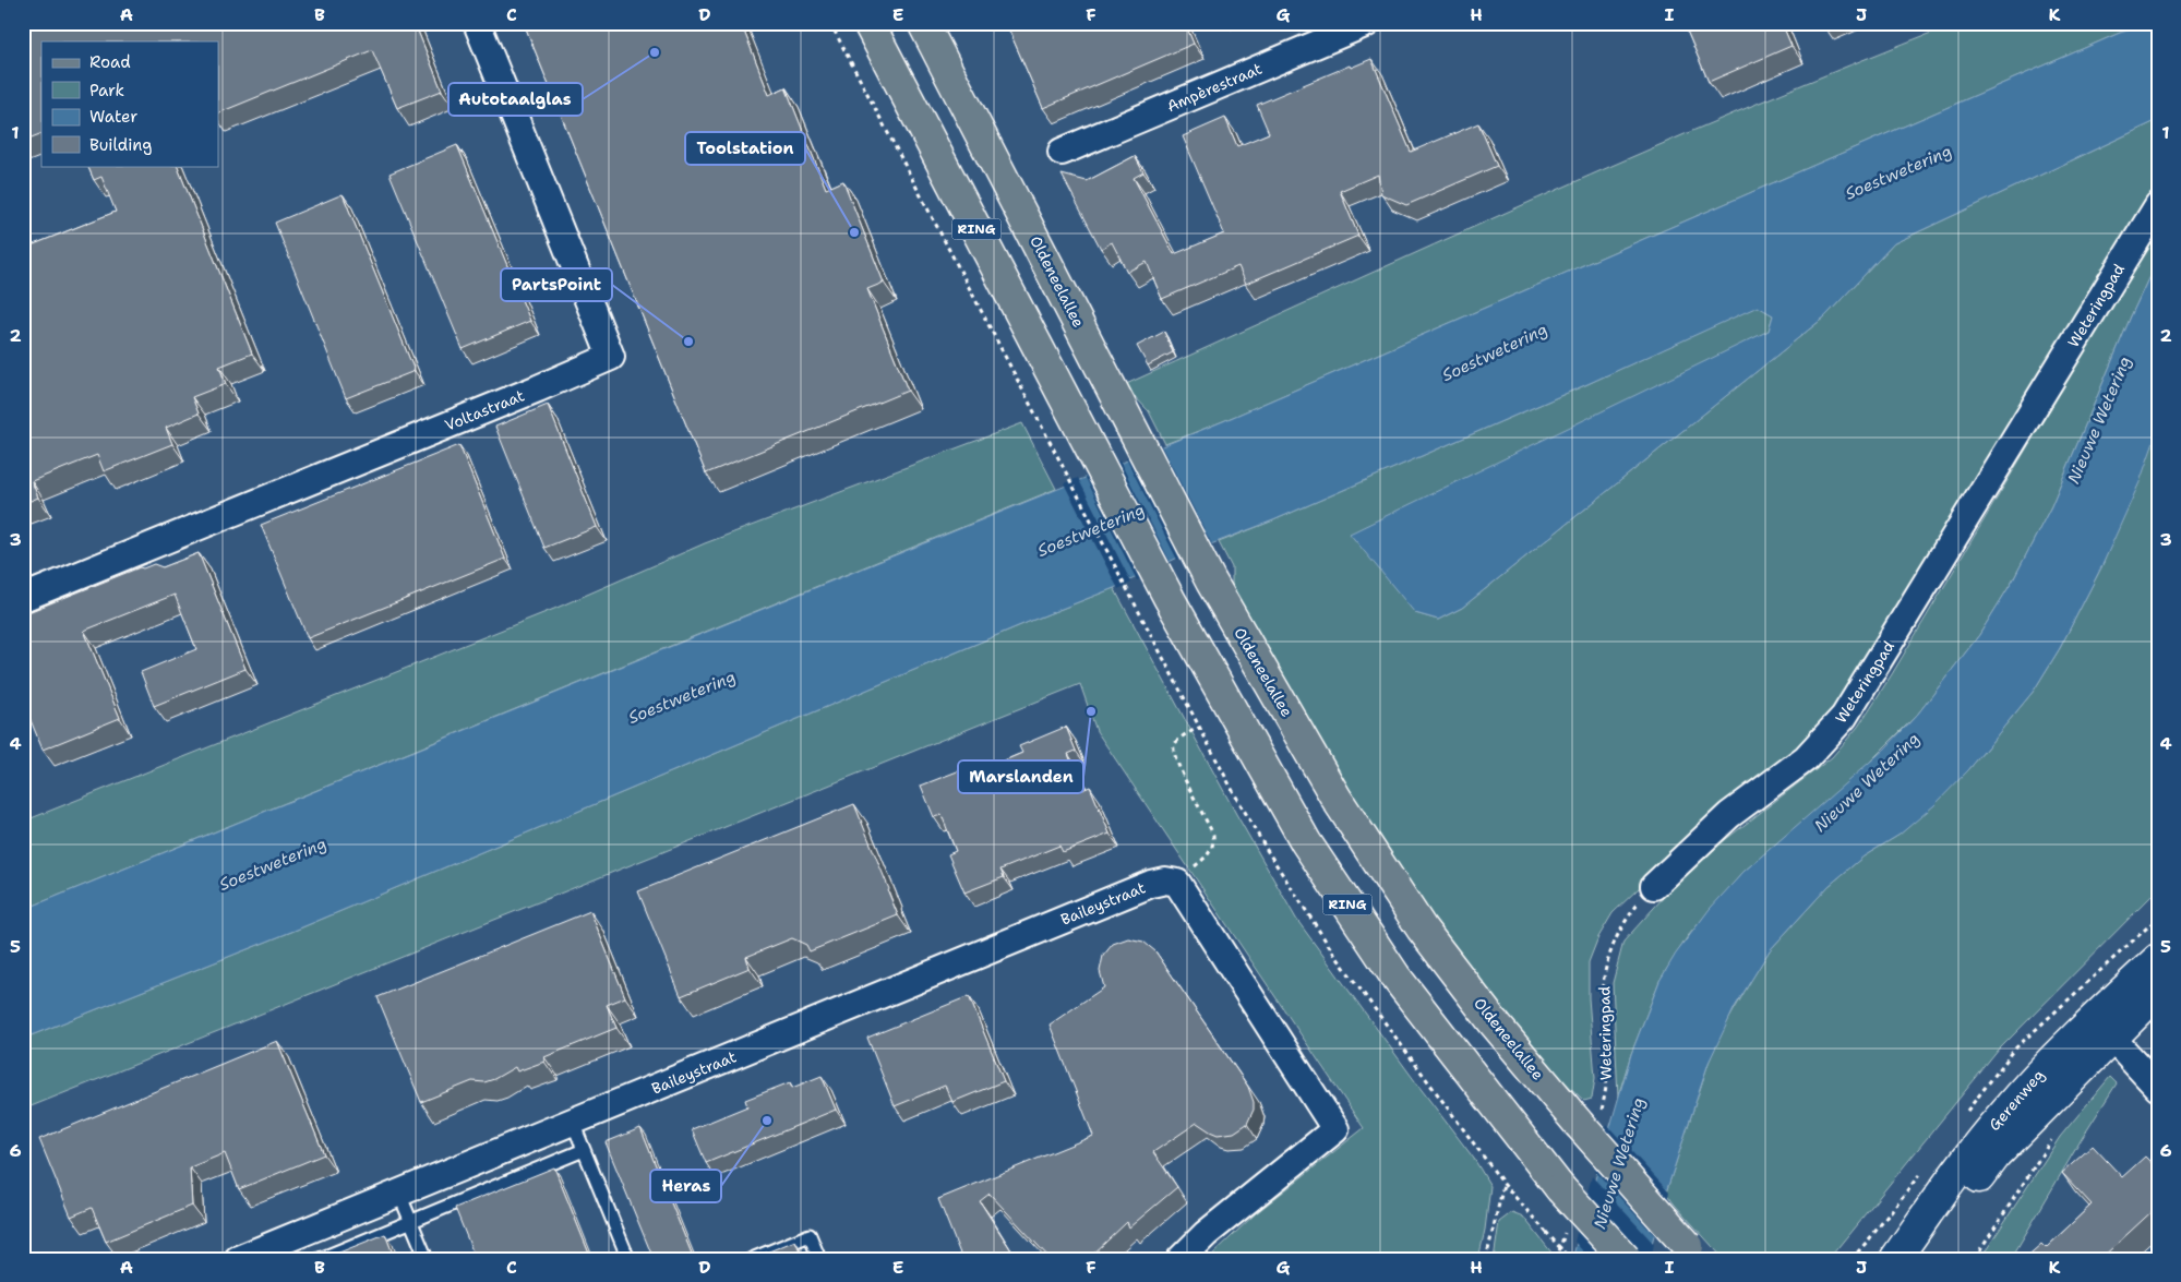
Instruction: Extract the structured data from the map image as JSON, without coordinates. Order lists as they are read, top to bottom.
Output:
{
  "streets": {
    "main road": ["RING", "Oldeneelallee", "Gerenweg"],
    "street": [
      "Ampèrestraat",
      "Weteringpad",
      "Voltastraat",
      "Baileystraat"
    ]
  },
  "crossings": [
    ["Oldeneelallee", "Weteringpad"]
  ],
  "water": ["Soestwetering", "Nieuwe Wetering"],
  "places": [
    "Autotaalglas",
    "Toolstation",
    "PartsPoint",
    "Marslanden",
    "Heras"
  ],
  "legend": [
    "Road",
    "Park",
    "Water",
    "Building"
  ],
  "grid": {
    "columns": [
      "A",
      "B",
      "C",
      "D",
      "E",
      "F",
      "G",
      "H",
      "I",
      "J",
      "K"
    ],
    "rows": [
      "1",
      "2",
      "3",
      "4",
      "5",
      "6"
    ]
  }
}
